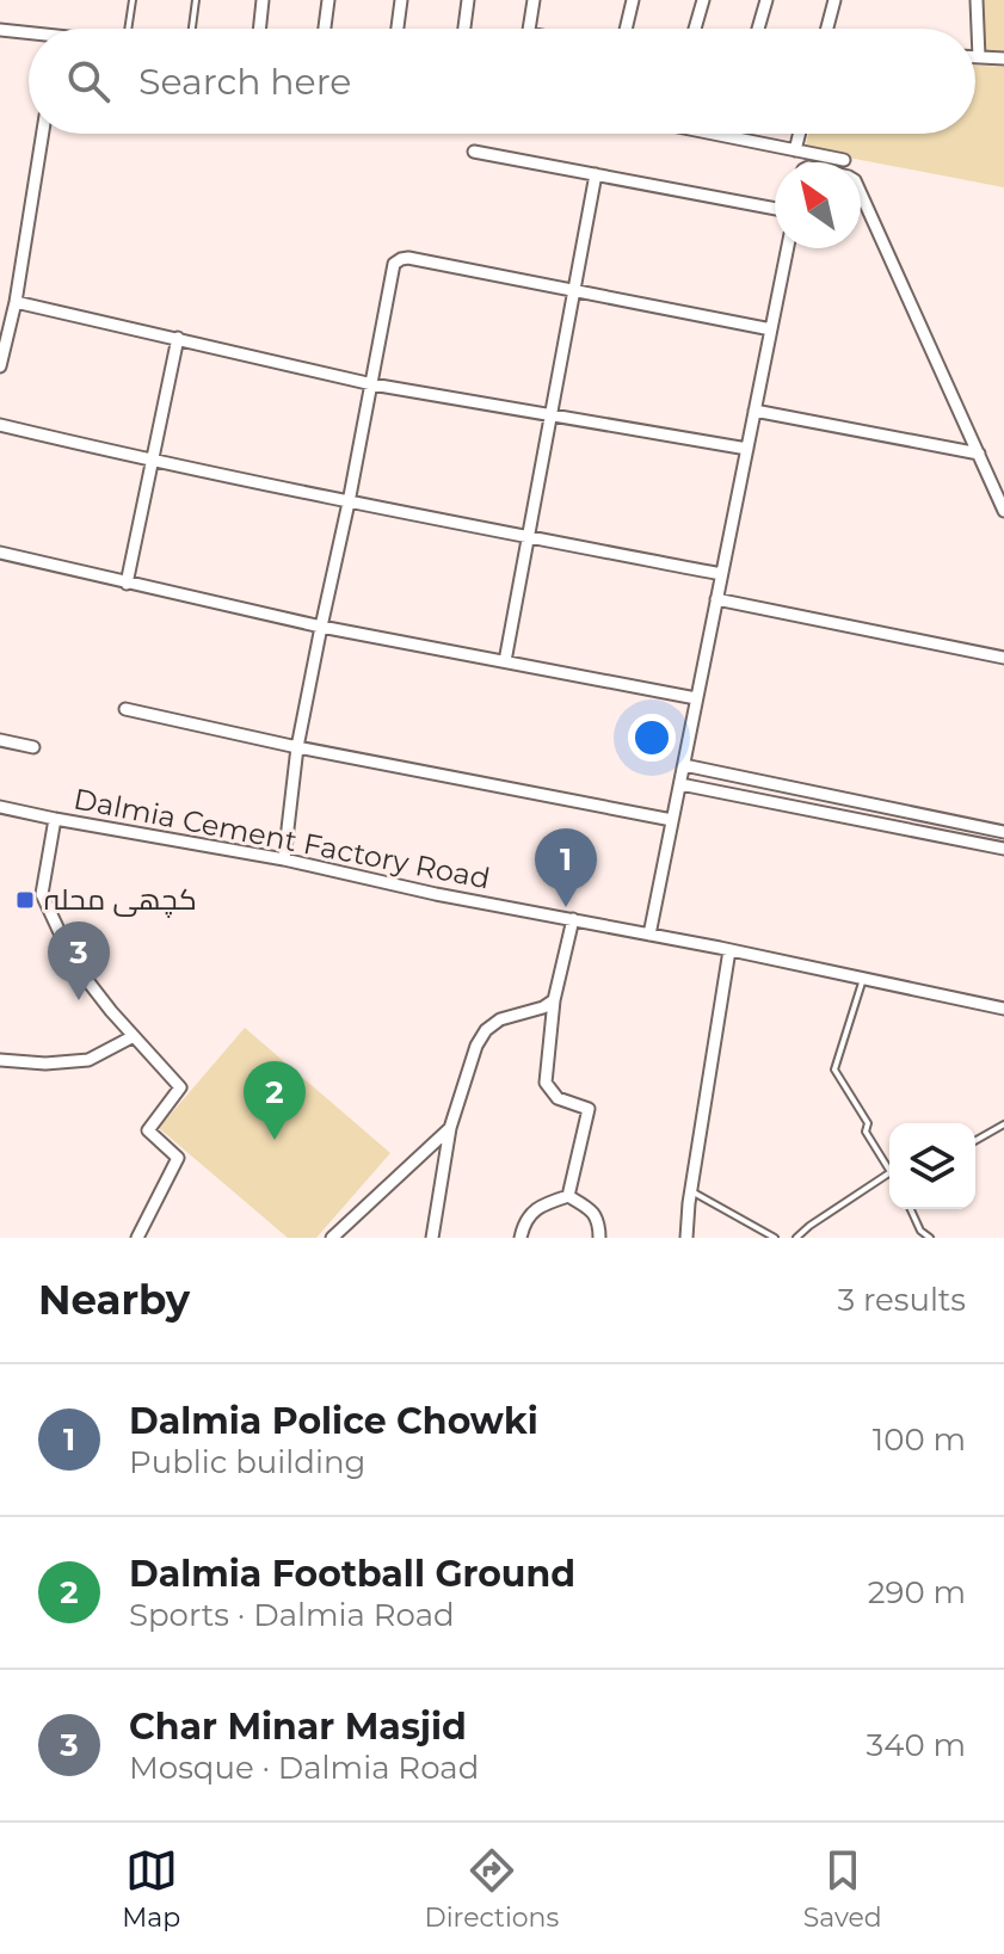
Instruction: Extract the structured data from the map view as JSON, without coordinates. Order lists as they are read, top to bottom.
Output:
{
  "streets": {
    "street": ["Dalmia Cement Factory Road"]
  },
  "places": {
    "transit": ["کچھی محلہ"]
  },
  "north": "top left",
  "page": {
    "search": "Search here",
    "pins": ["1", "3", "2"],
    "heading": ["Nearby", "3 results"],
    "list": [
      {
        "mark": "1",
        "name": "Dalmia Police Chowki",
        "note": "Public building",
        "value": "100 m"
      },
      {
        "mark": "2",
        "name": "Dalmia Football Ground",
        "note": "Sports · Dalmia Road",
        "value": "290 m"
      },
      {
        "mark": "3",
        "name": "Char Minar Masjid",
        "note": "Mosque · Dalmia Road",
        "value": "340 m"
      }
    ],
    "nav": ["Map", "Directions", "Saved"]
  }
}
